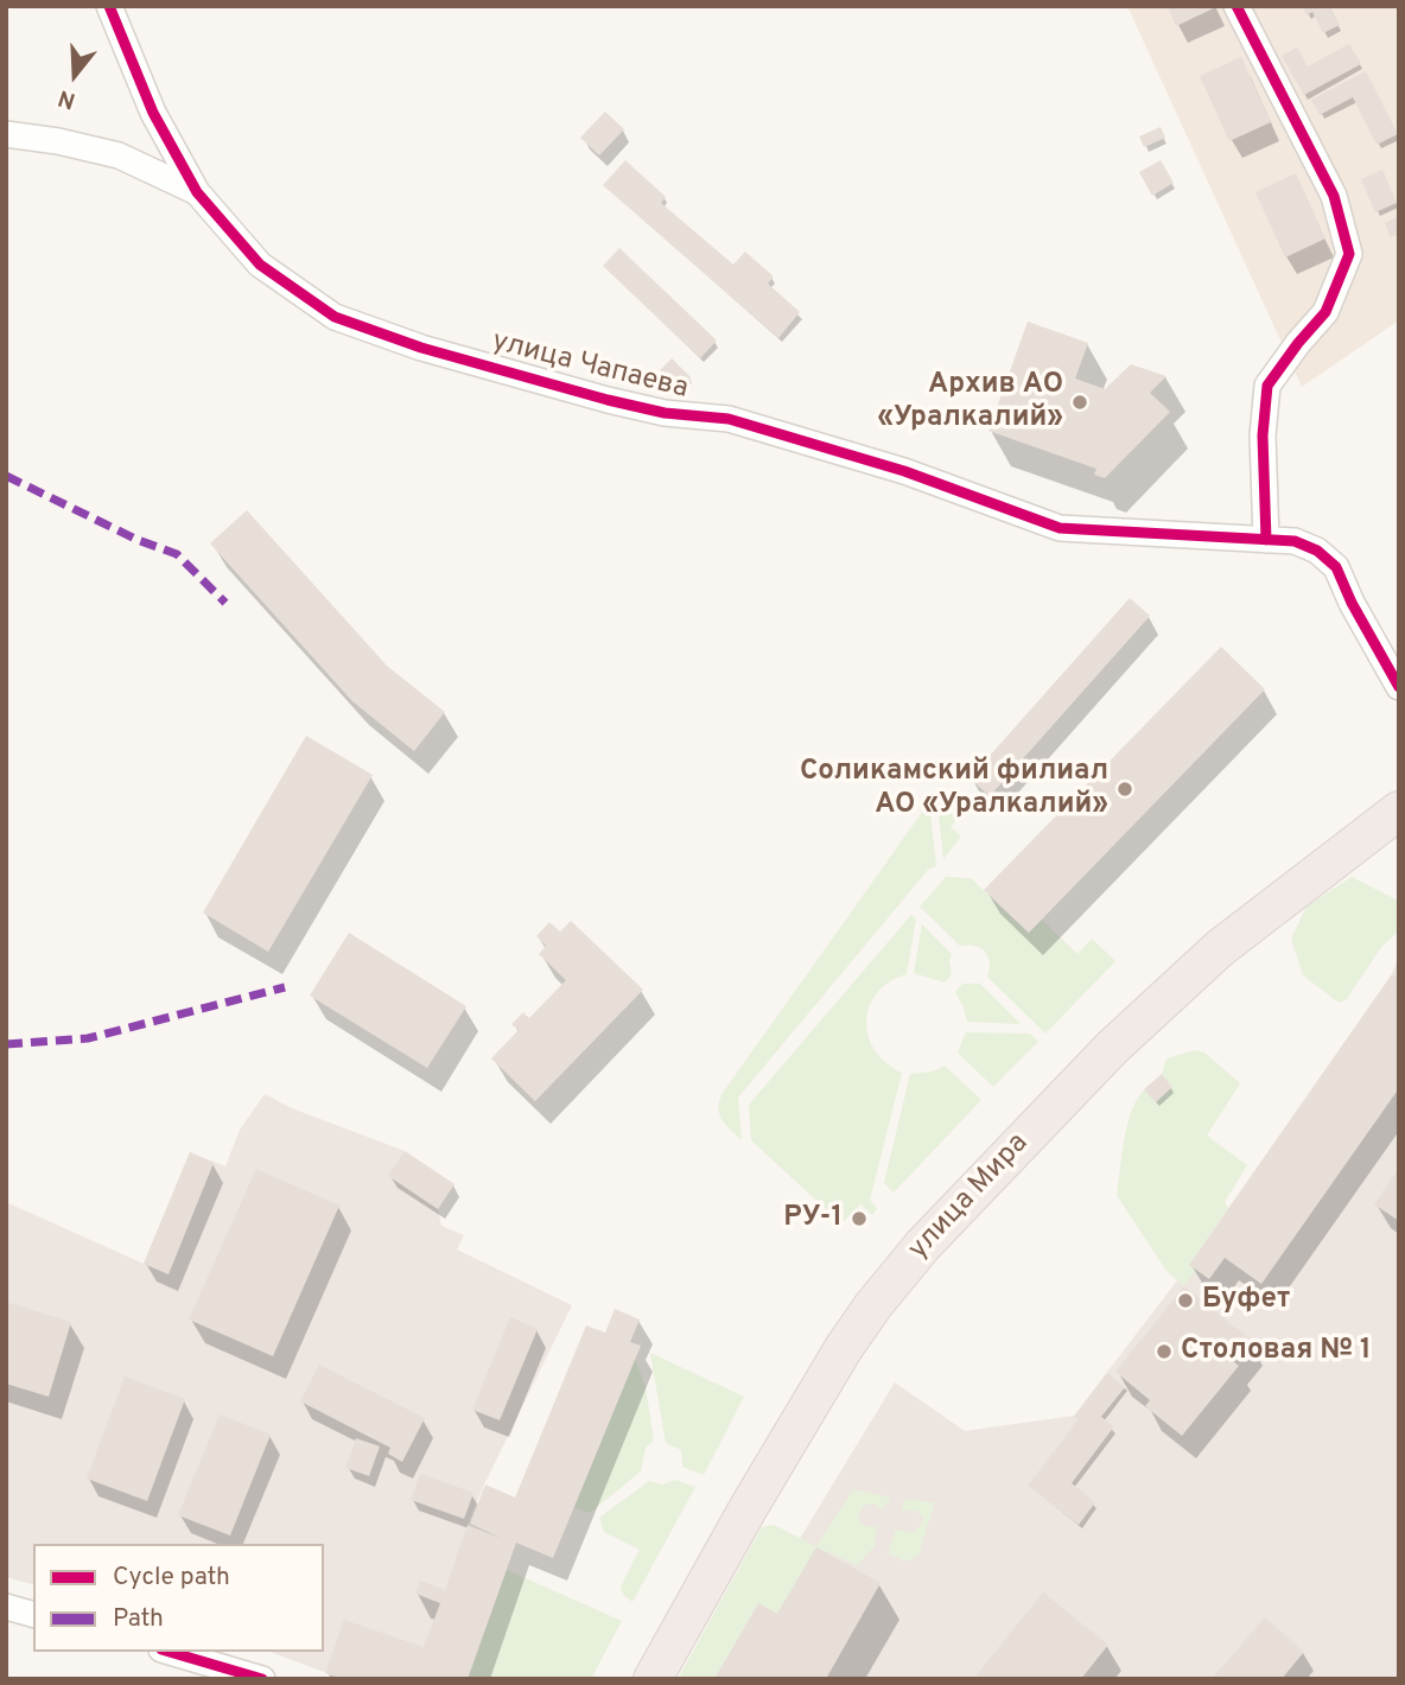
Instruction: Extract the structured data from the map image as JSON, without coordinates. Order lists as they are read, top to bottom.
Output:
{
  "streets": {
    "highway": ["улица Мира"],
    "street": ["улица Чапаева"]
  },
  "places": [
    "Архив АО «Уралкалий»",
    "Соликамский филиал АО «Уралкалий»",
    "РУ-1",
    "Буфет",
    "Столовая № 1"
  ],
  "legend": ["Cycle path", "Path"],
  "north": "bottom"
}
